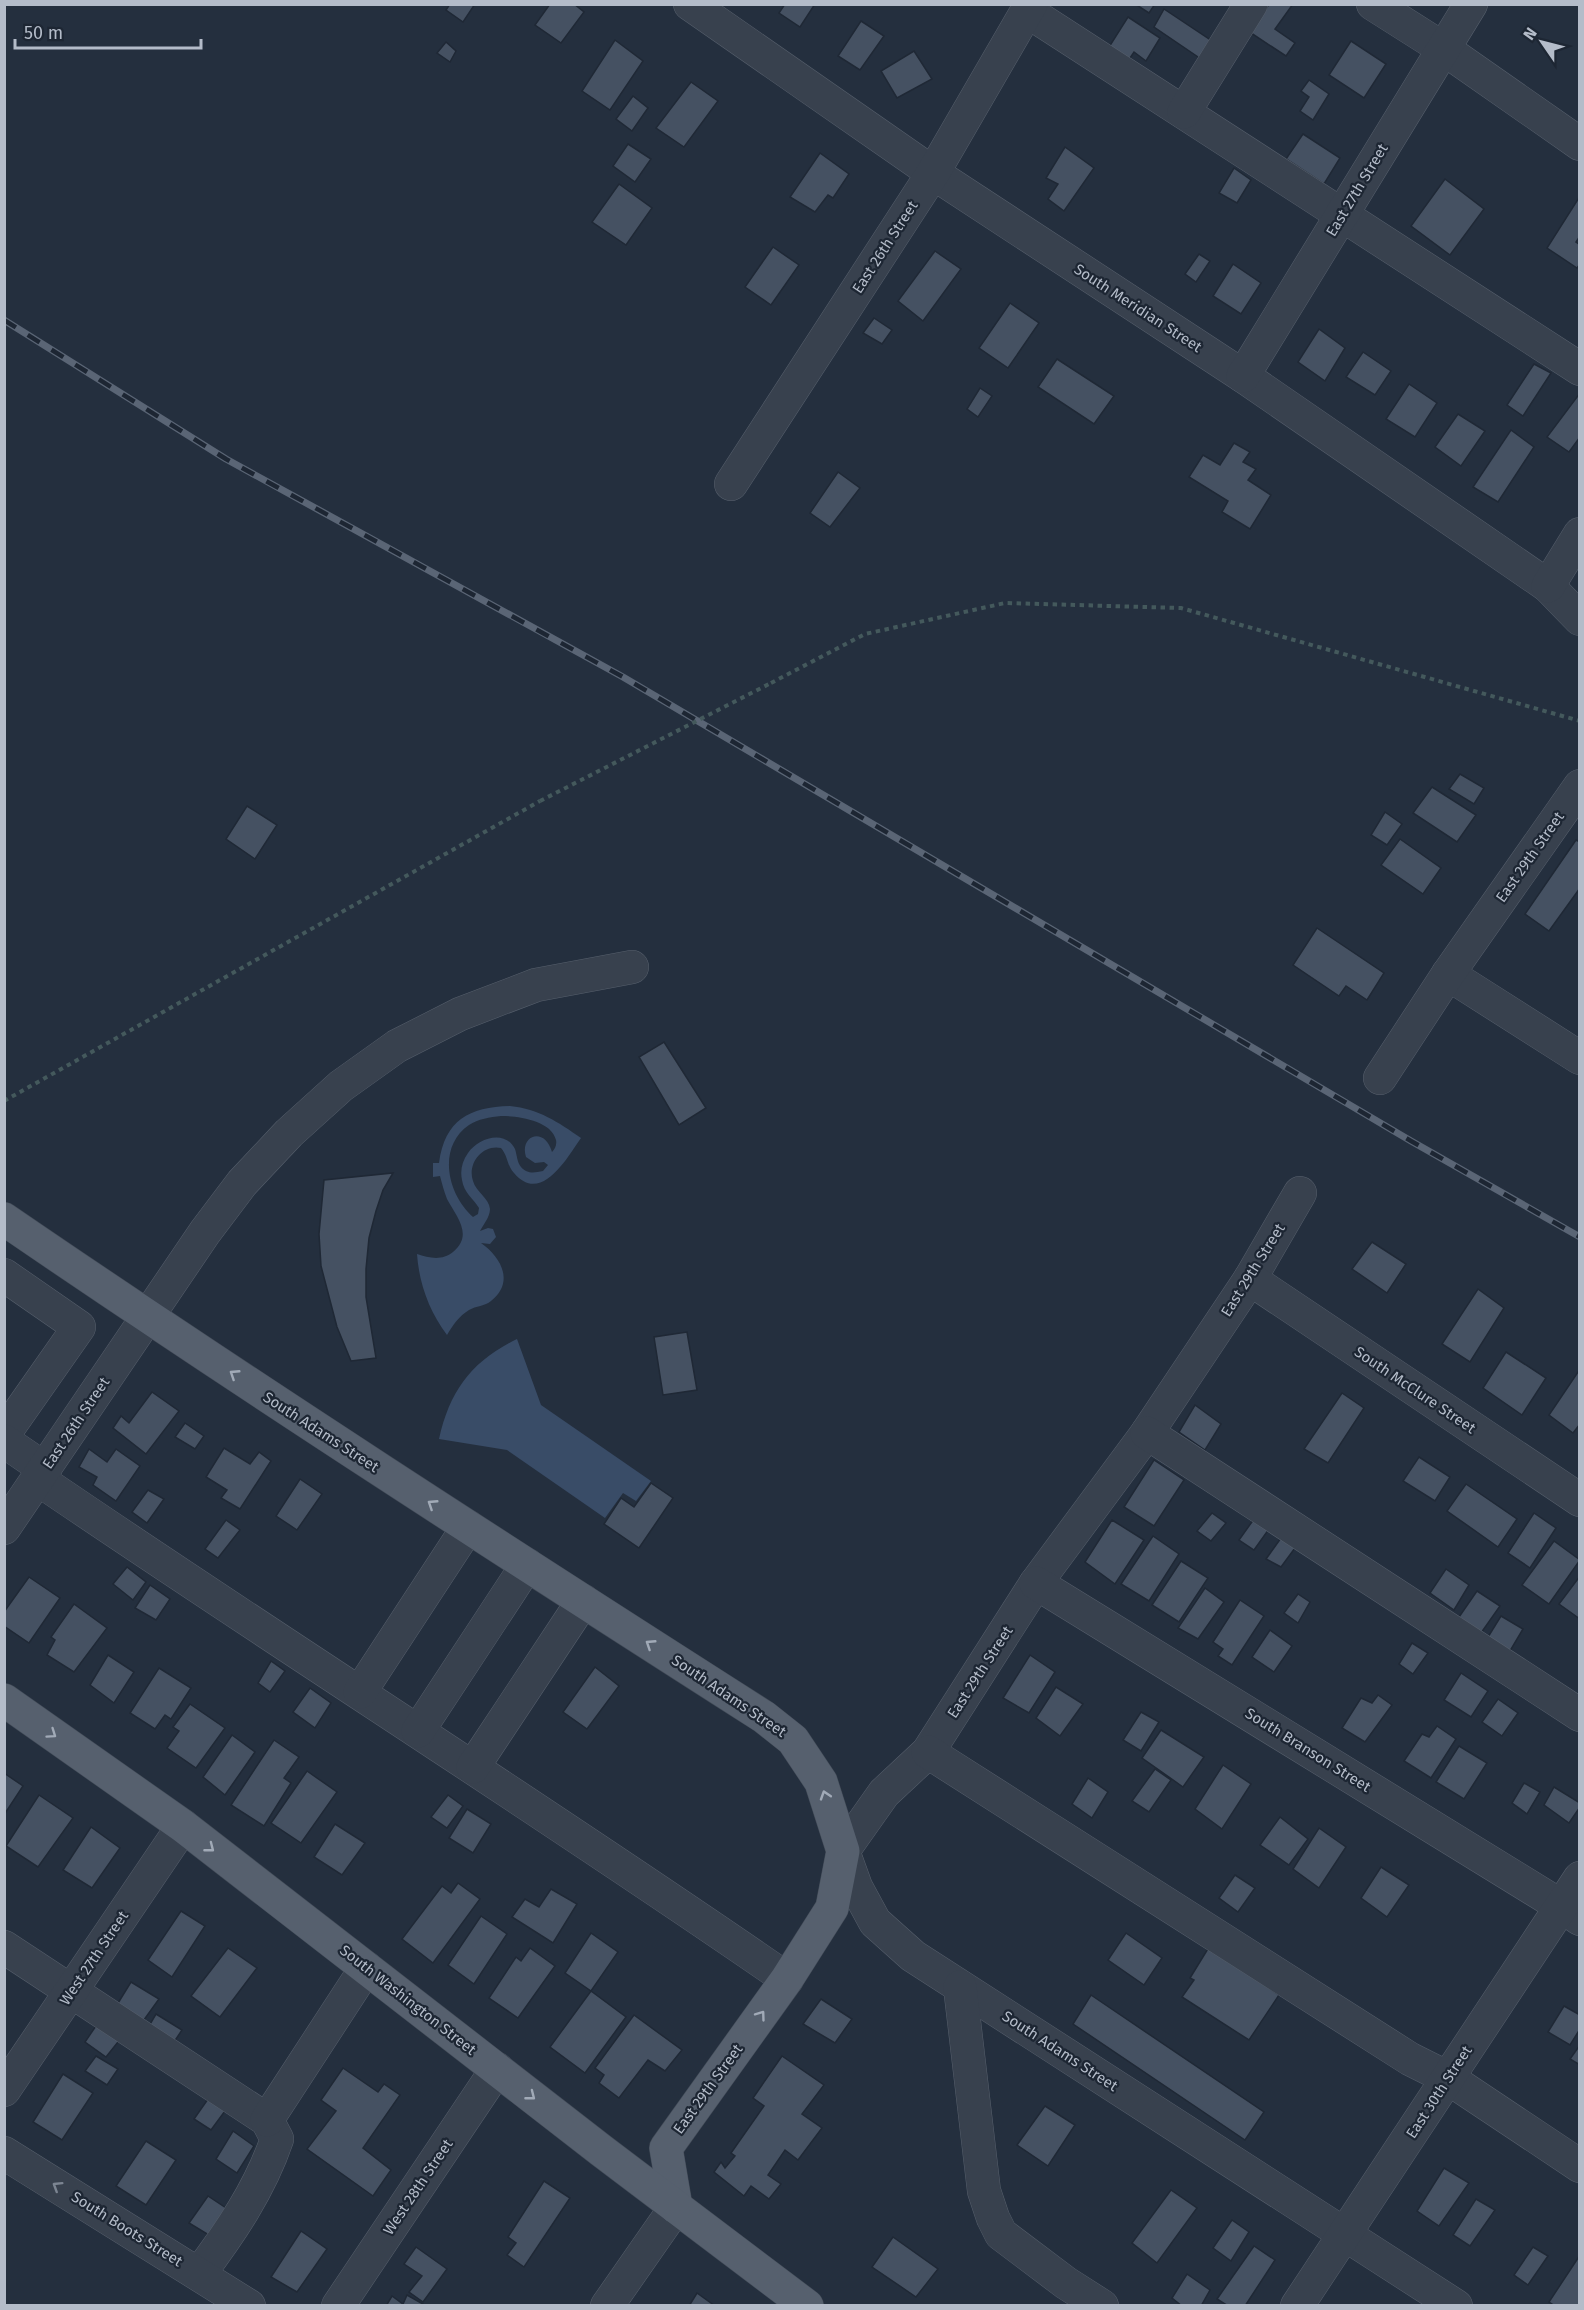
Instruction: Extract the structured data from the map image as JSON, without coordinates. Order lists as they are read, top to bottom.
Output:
{
  "streets": {
    "main road": ["East 29th Street", "South Adams Street", "South Washington Street"],
    "street": [
      "East 27th Street",
      "East 26th Street",
      "South Meridian Street",
      "South McClure Street",
      "South Branson Street",
      "West 27th Street",
      "East 30th Street",
      "West 28th Street",
      "South Boots Street"
    ]
  },
  "crossings": [
    ["East 27th Street", "South Meridian Street"],
    ["East 26th Street", "South Meridian Street"],
    ["East 26th Street", "South Adams Street"],
    ["East 29th Street", "South McClure Street"],
    ["East 29th Street", "South Adams Street"],
    ["East 29th Street", "South Branson Street"],
    ["East 29th Street", "South Washington Street"],
    ["South Adams Street", "East 30th Street"],
    ["South Branson Street", "East 30th Street"],
    ["West 27th Street", "South Washington Street"],
    ["South Washington Street", "West 28th Street"]
  ],
  "one_way": ["South Adams Street", "South Washington Street"],
  "scale_bar": "50 m",
  "north": "top left"
}
